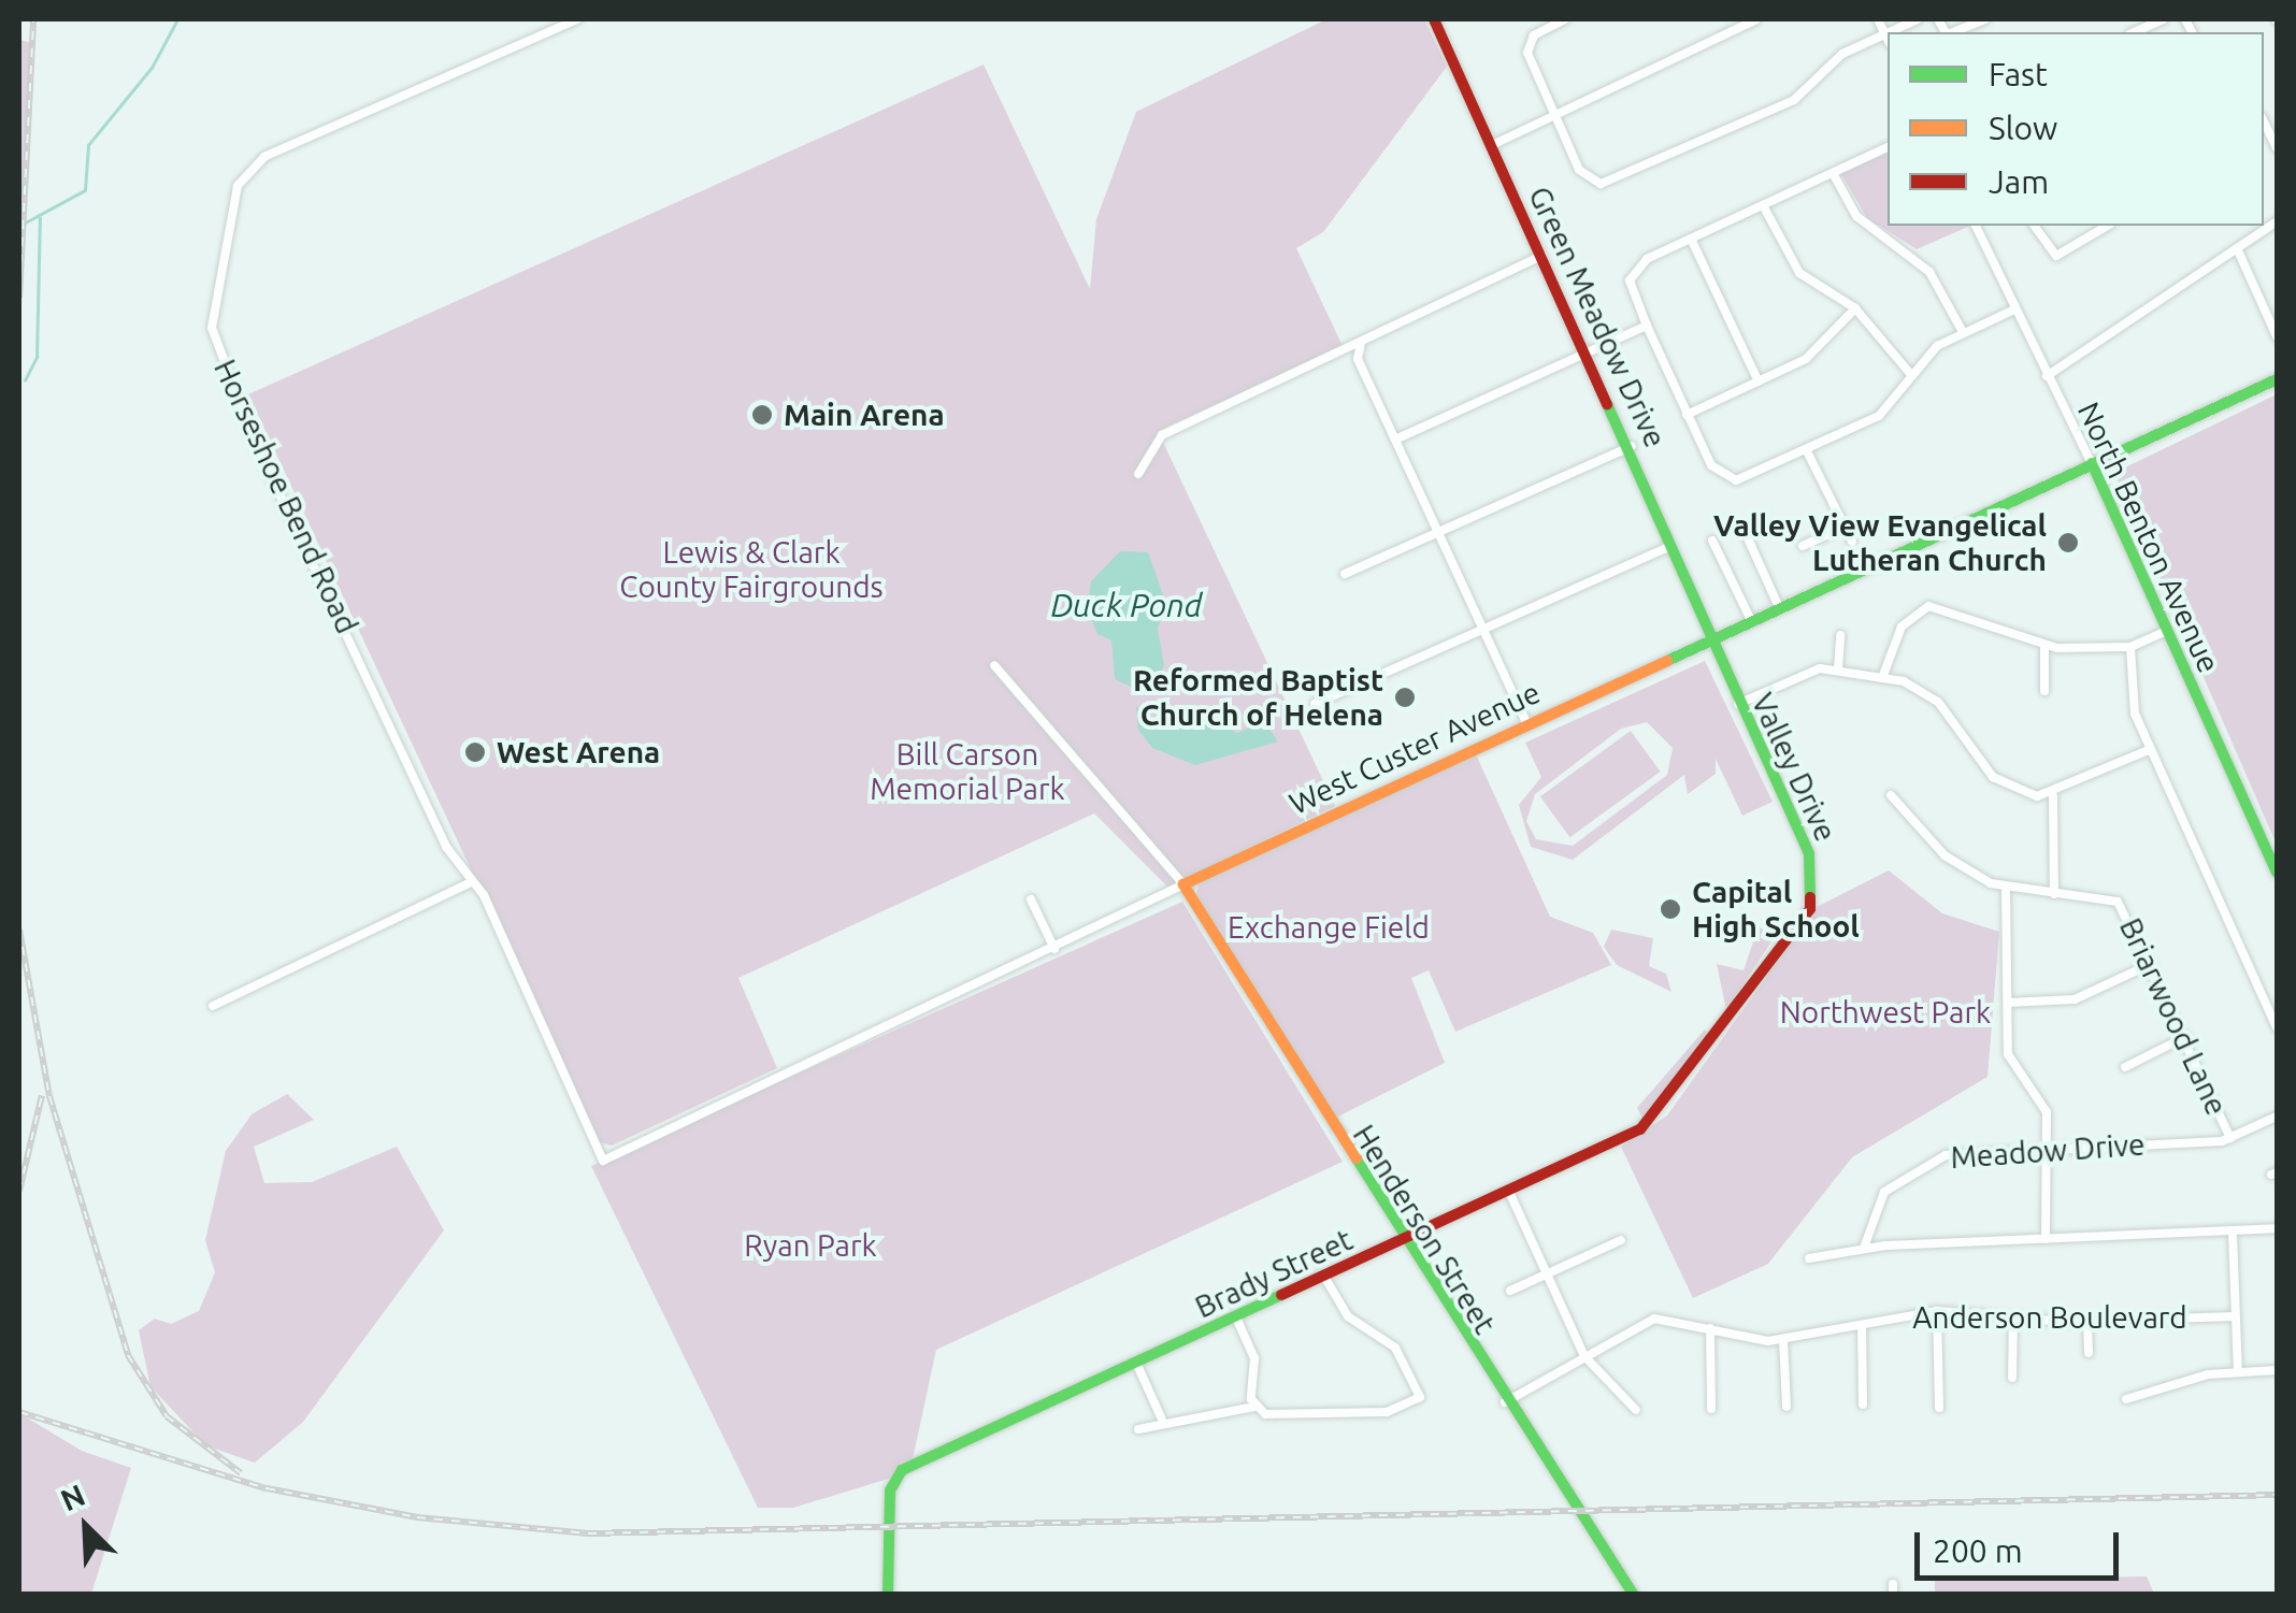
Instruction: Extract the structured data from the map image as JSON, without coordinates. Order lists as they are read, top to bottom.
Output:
{
  "streets": {
    "main road": [
      "Green Meadow Drive",
      "North Benton Avenue",
      "West Custer Avenue",
      "Valley Drive",
      "Henderson Street",
      "Brady Street"
    ],
    "street": [
      "Horseshoe Bend Road",
      "Briarwood Lane",
      "Meadow Drive",
      "Anderson Boulevard"
    ]
  },
  "crossings": [
    ["Green Meadow Drive", "West Custer Avenue"],
    ["Green Meadow Drive", "Valley Drive"],
    ["Horseshoe Bend Road", "West Custer Avenue"],
    ["North Benton Avenue", "West Custer Avenue"],
    ["West Custer Avenue", "Valley Drive"],
    ["West Custer Avenue", "Henderson Street"],
    ["Valley Drive", "Brady Street"],
    ["Briarwood Lane", "Meadow Drive"],
    ["Henderson Street", "Brady Street"],
    ["Henderson Street", "Anderson Boulevard"]
  ],
  "water": ["Duck Pond"],
  "parks": [
    "Lewis & Clark County Fairgrounds",
    "Bill Carson Memorial Park",
    "Exchange Field",
    "Northwest Park",
    "Ryan Park"
  ],
  "places": [
    "Main Arena",
    "Valley View Evangelical Lutheran Church",
    "Reformed Baptist Church of Helena",
    "West Arena",
    "Capital High School"
  ],
  "legend": ["Fast", "Slow", "Jam"],
  "scale_bar": "200 m",
  "north": "top left"
}
